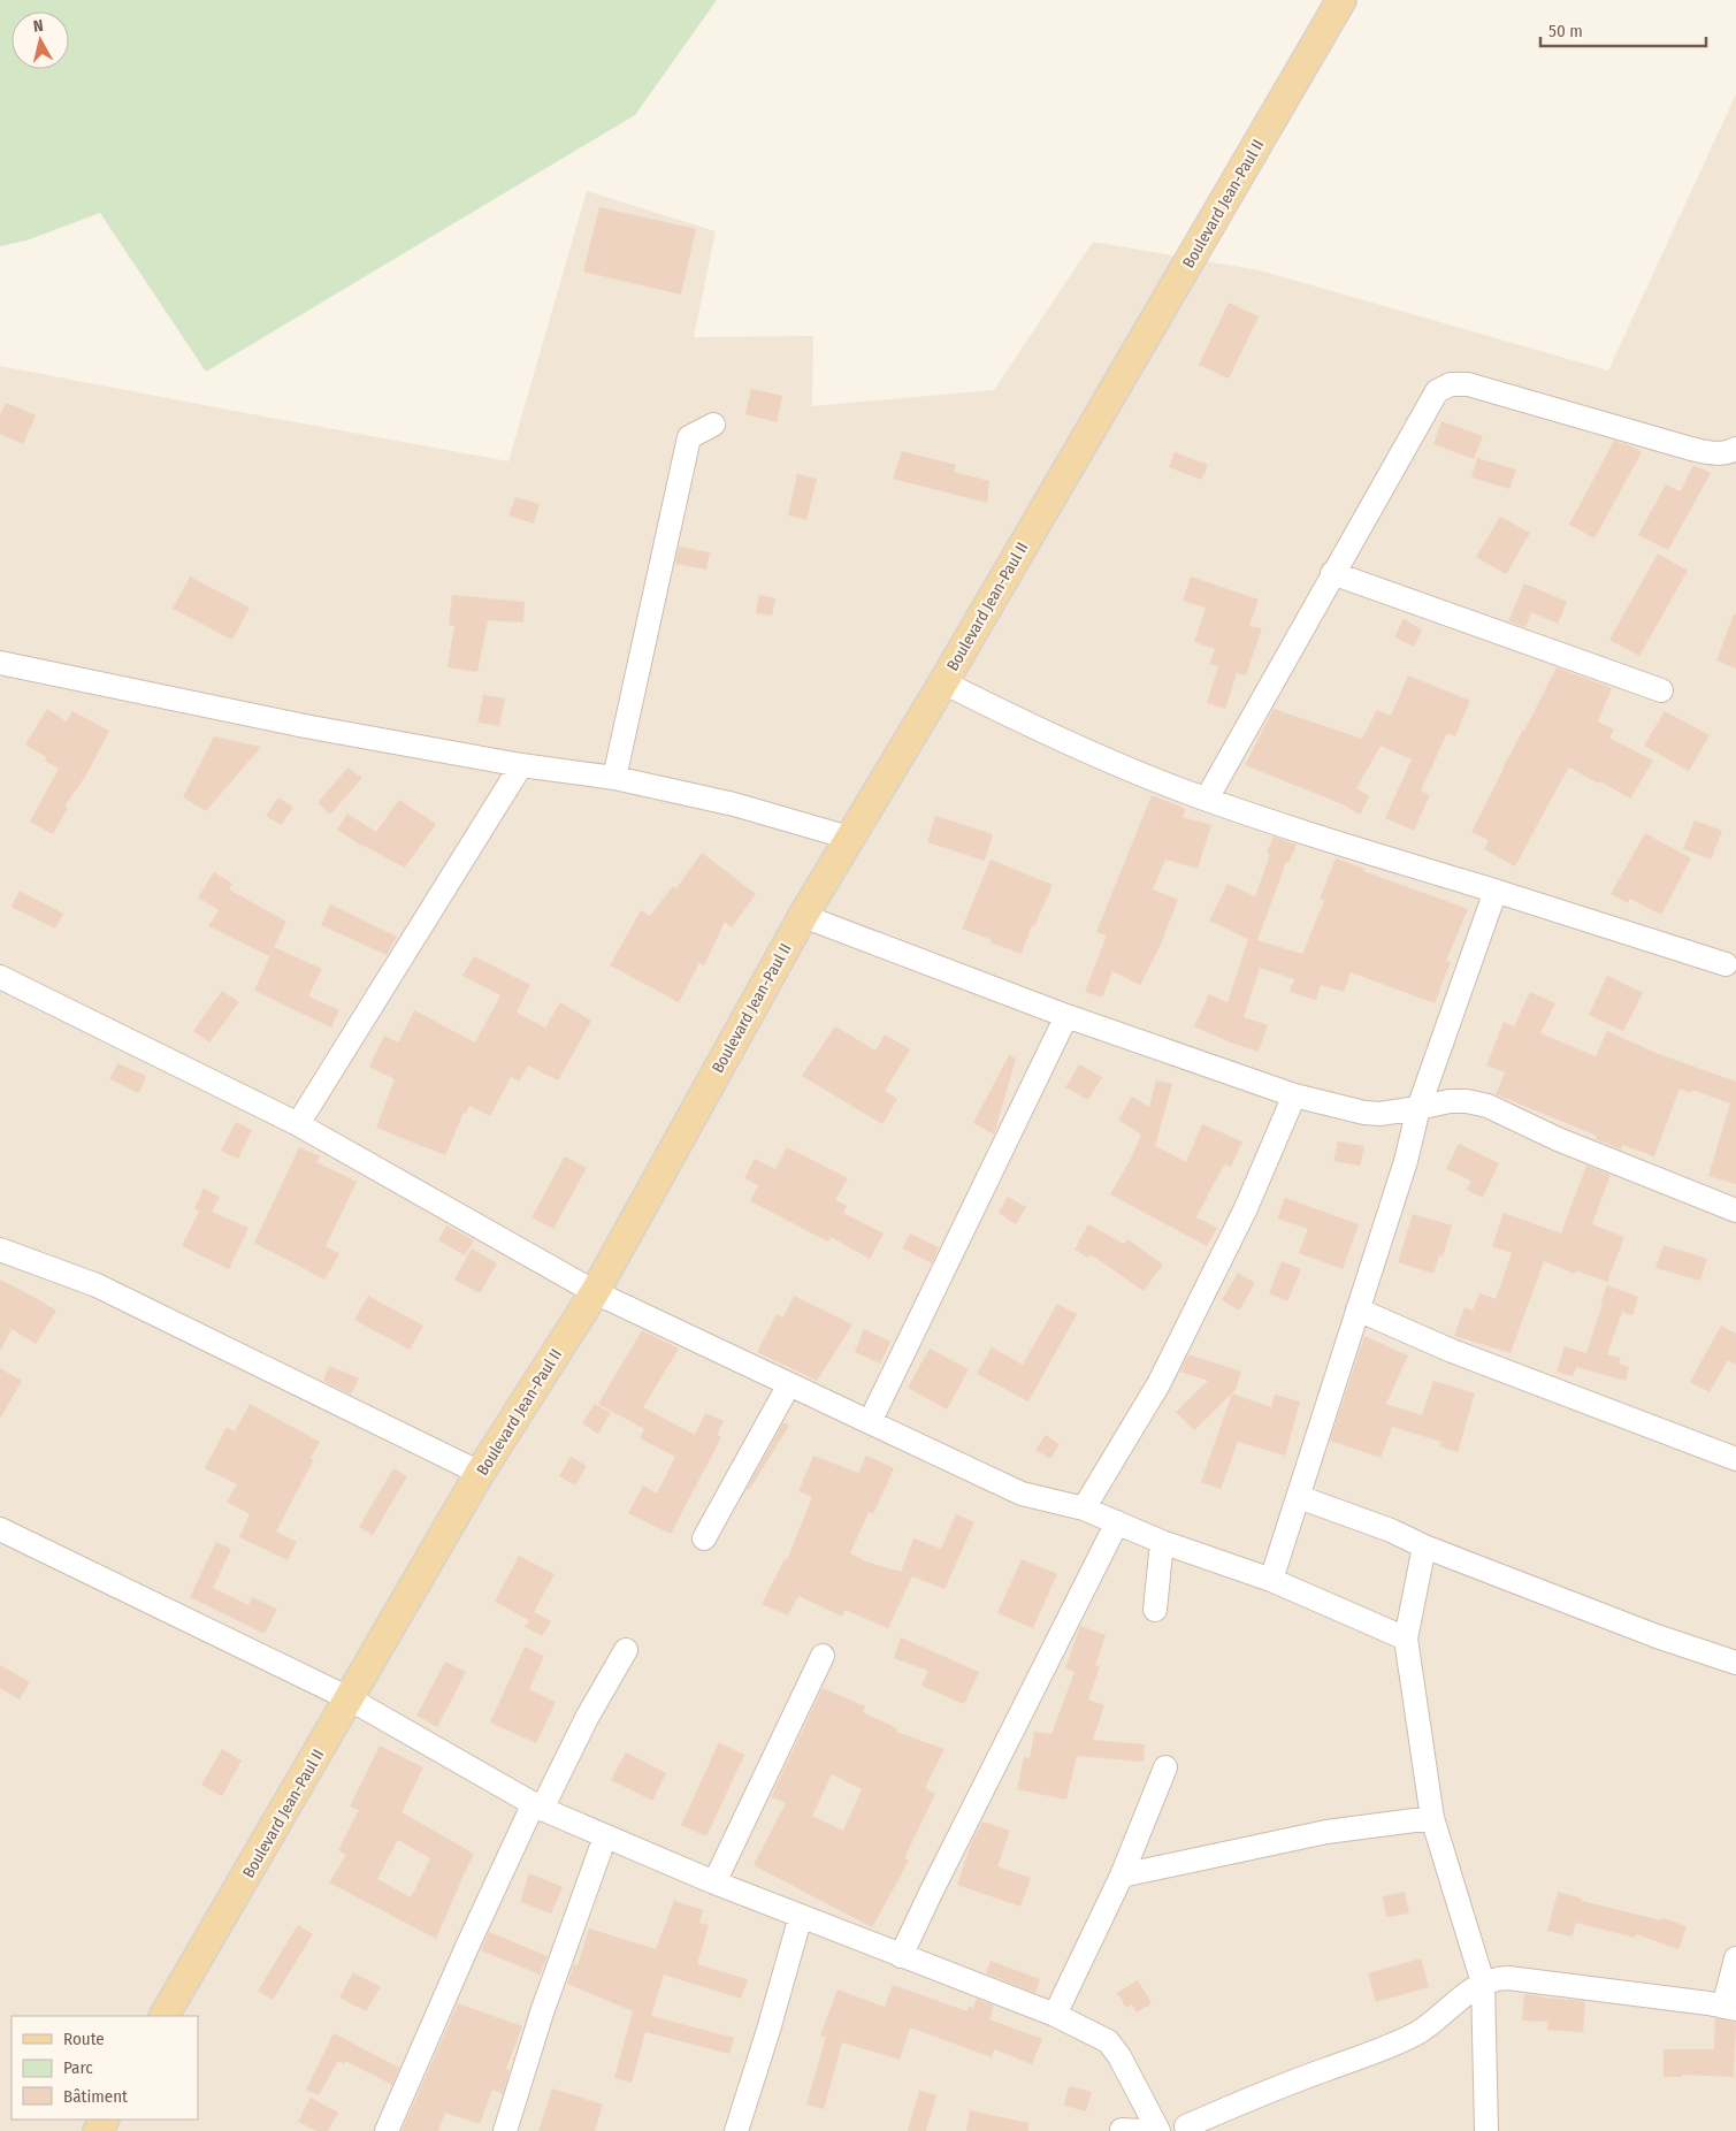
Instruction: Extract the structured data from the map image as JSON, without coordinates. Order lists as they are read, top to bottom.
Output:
{
  "streets": {
    "main road": ["Boulevard Jean-Paul II"]
  },
  "legend": ["Route", "Parc", "Bâtiment"],
  "scale_bar": "50 m",
  "north": "top"
}
